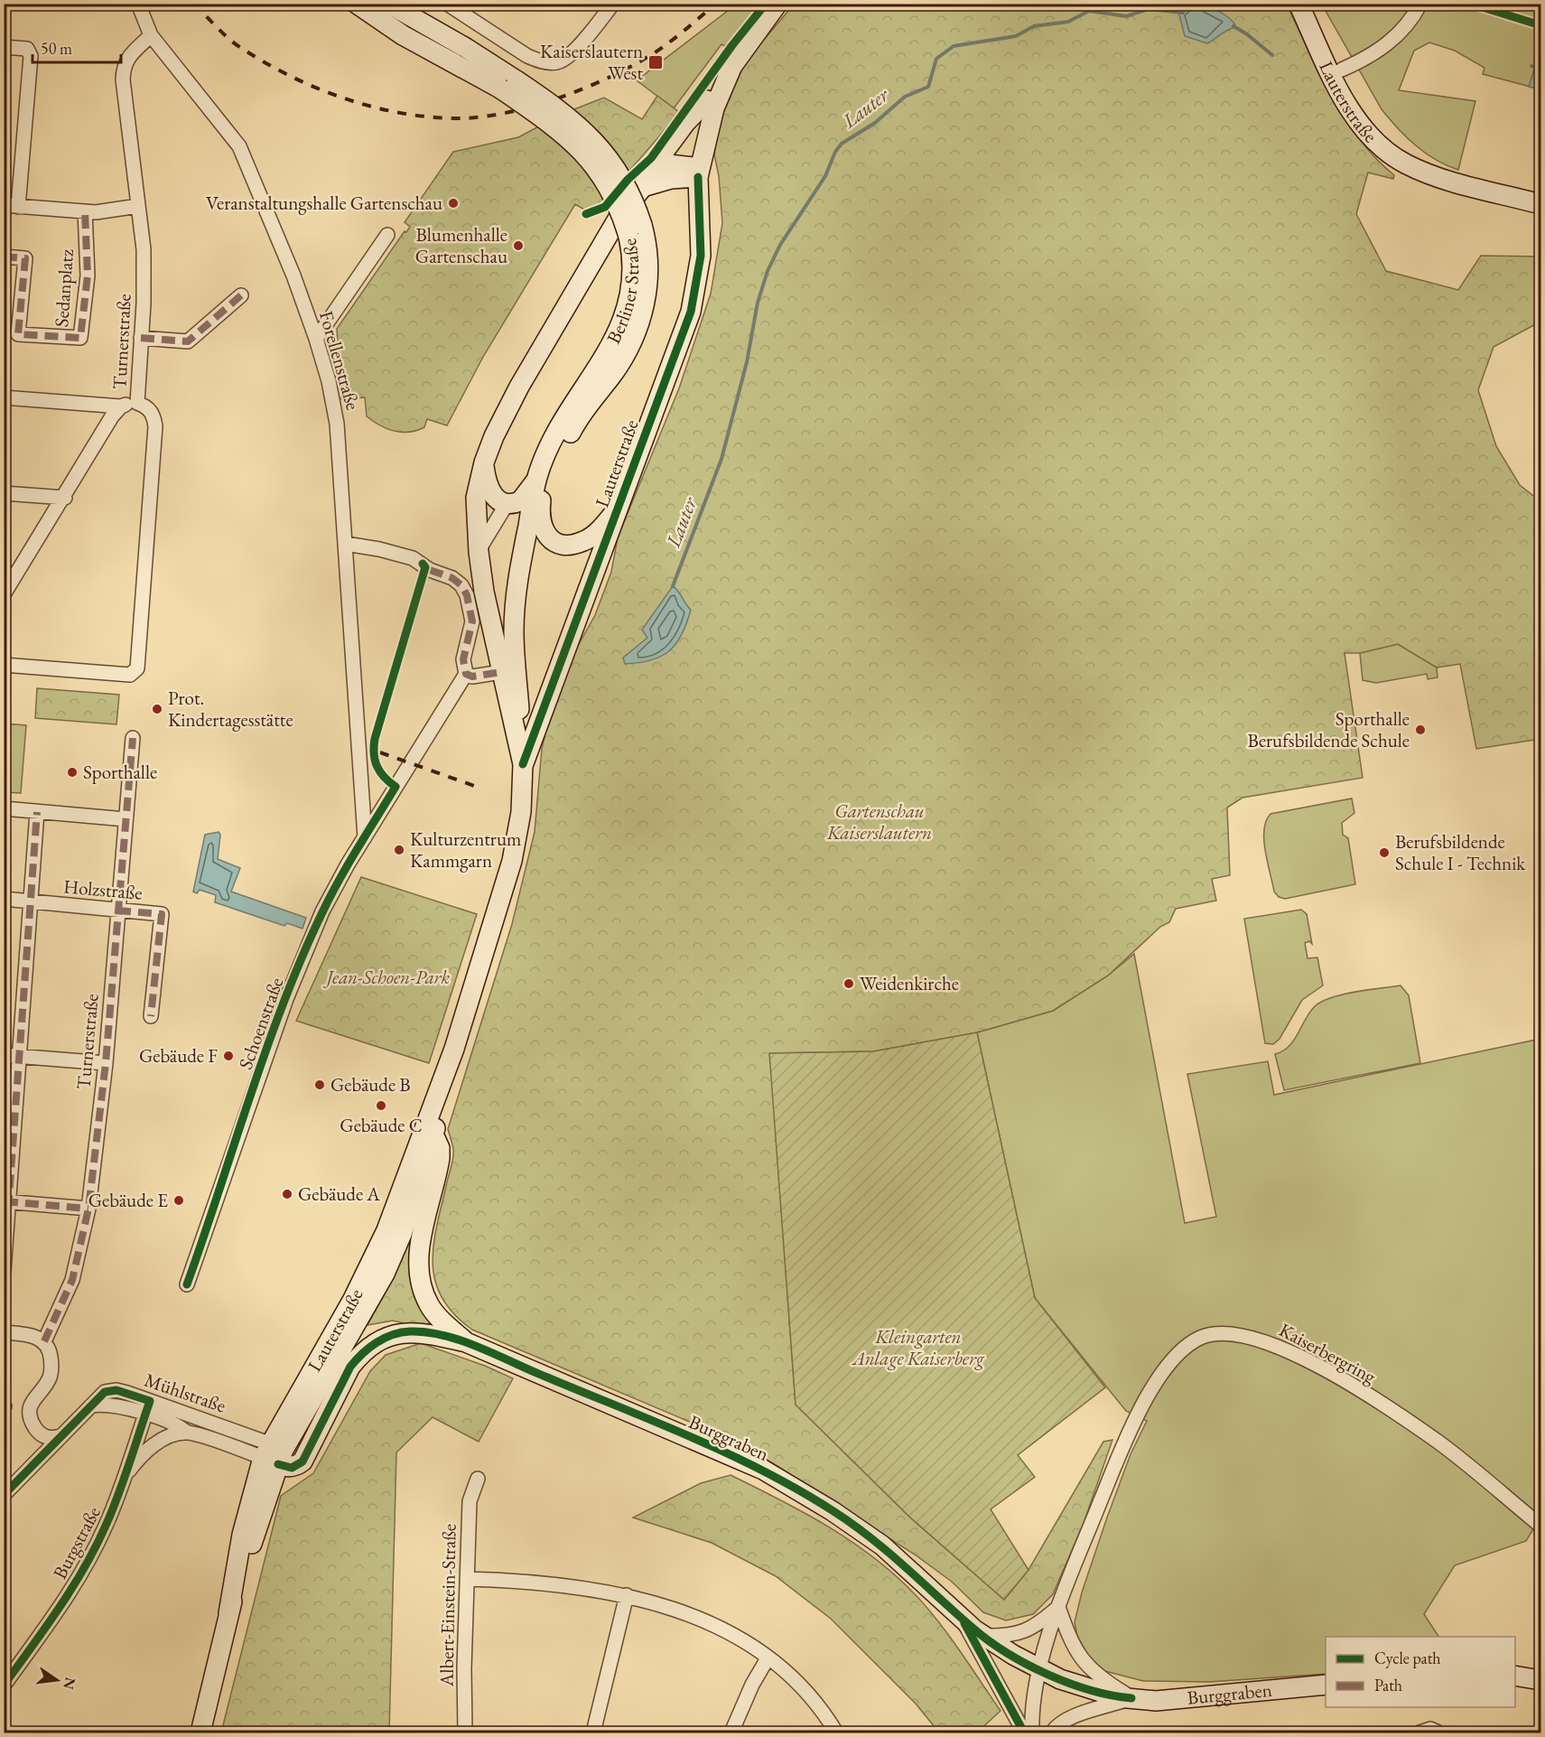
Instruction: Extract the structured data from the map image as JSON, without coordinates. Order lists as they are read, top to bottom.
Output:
{
  "streets": {
    "main road": ["Lauterstraße", "Berliner Straße", "Burggraben"],
    "street": [
      "Sedanplatz",
      "Turnerstraße",
      "Forellenstraße",
      "Holzstraße",
      "Schoenstraße",
      "Kaiserbergring",
      "Mühlstraße",
      "Burgstraße",
      "Albert-Einstein-Straße"
    ]
  },
  "crossings": [
    ["Lauterstraße", "Berliner Straße"],
    ["Lauterstraße", "Mühlstraße"],
    ["Lauterstraße", "Burggraben"],
    ["Turnerstraße", "Forellenstraße"],
    ["Turnerstraße", "Holzstraße"],
    ["Forellenstraße", "Schoenstraße"],
    ["Kaiserbergring", "Burggraben"],
    ["Mühlstraße", "Burggraben"],
    ["Mühlstraße", "Burgstraße"]
  ],
  "water": ["Lauter"],
  "parks": ["Gartenschau Kaiserslautern", "Jean-Schoen-Park", "Kleingarten Anlage Kaiserberg"],
  "places": {
    "transit": ["Kaiserslautern West"],
    "other": [
      "Veranstaltungshalle Gartenschau",
      "Blumenhalle Gartenschau",
      "Prot. Kindertagesstätte",
      "Sporthalle Berufsbildende Schule",
      "Sporthalle",
      "Kulturzentrum Kammgarn",
      "Berufsbildende Schule I - Technik",
      "Weidenkirche",
      "Gebäude F",
      "Gebäude B",
      "Gebäude C",
      "Gebäude A",
      "Gebäude E"
    ]
  },
  "legend": ["Cycle path", "Path"],
  "scale_bar": "50 m",
  "north": "right"
}
